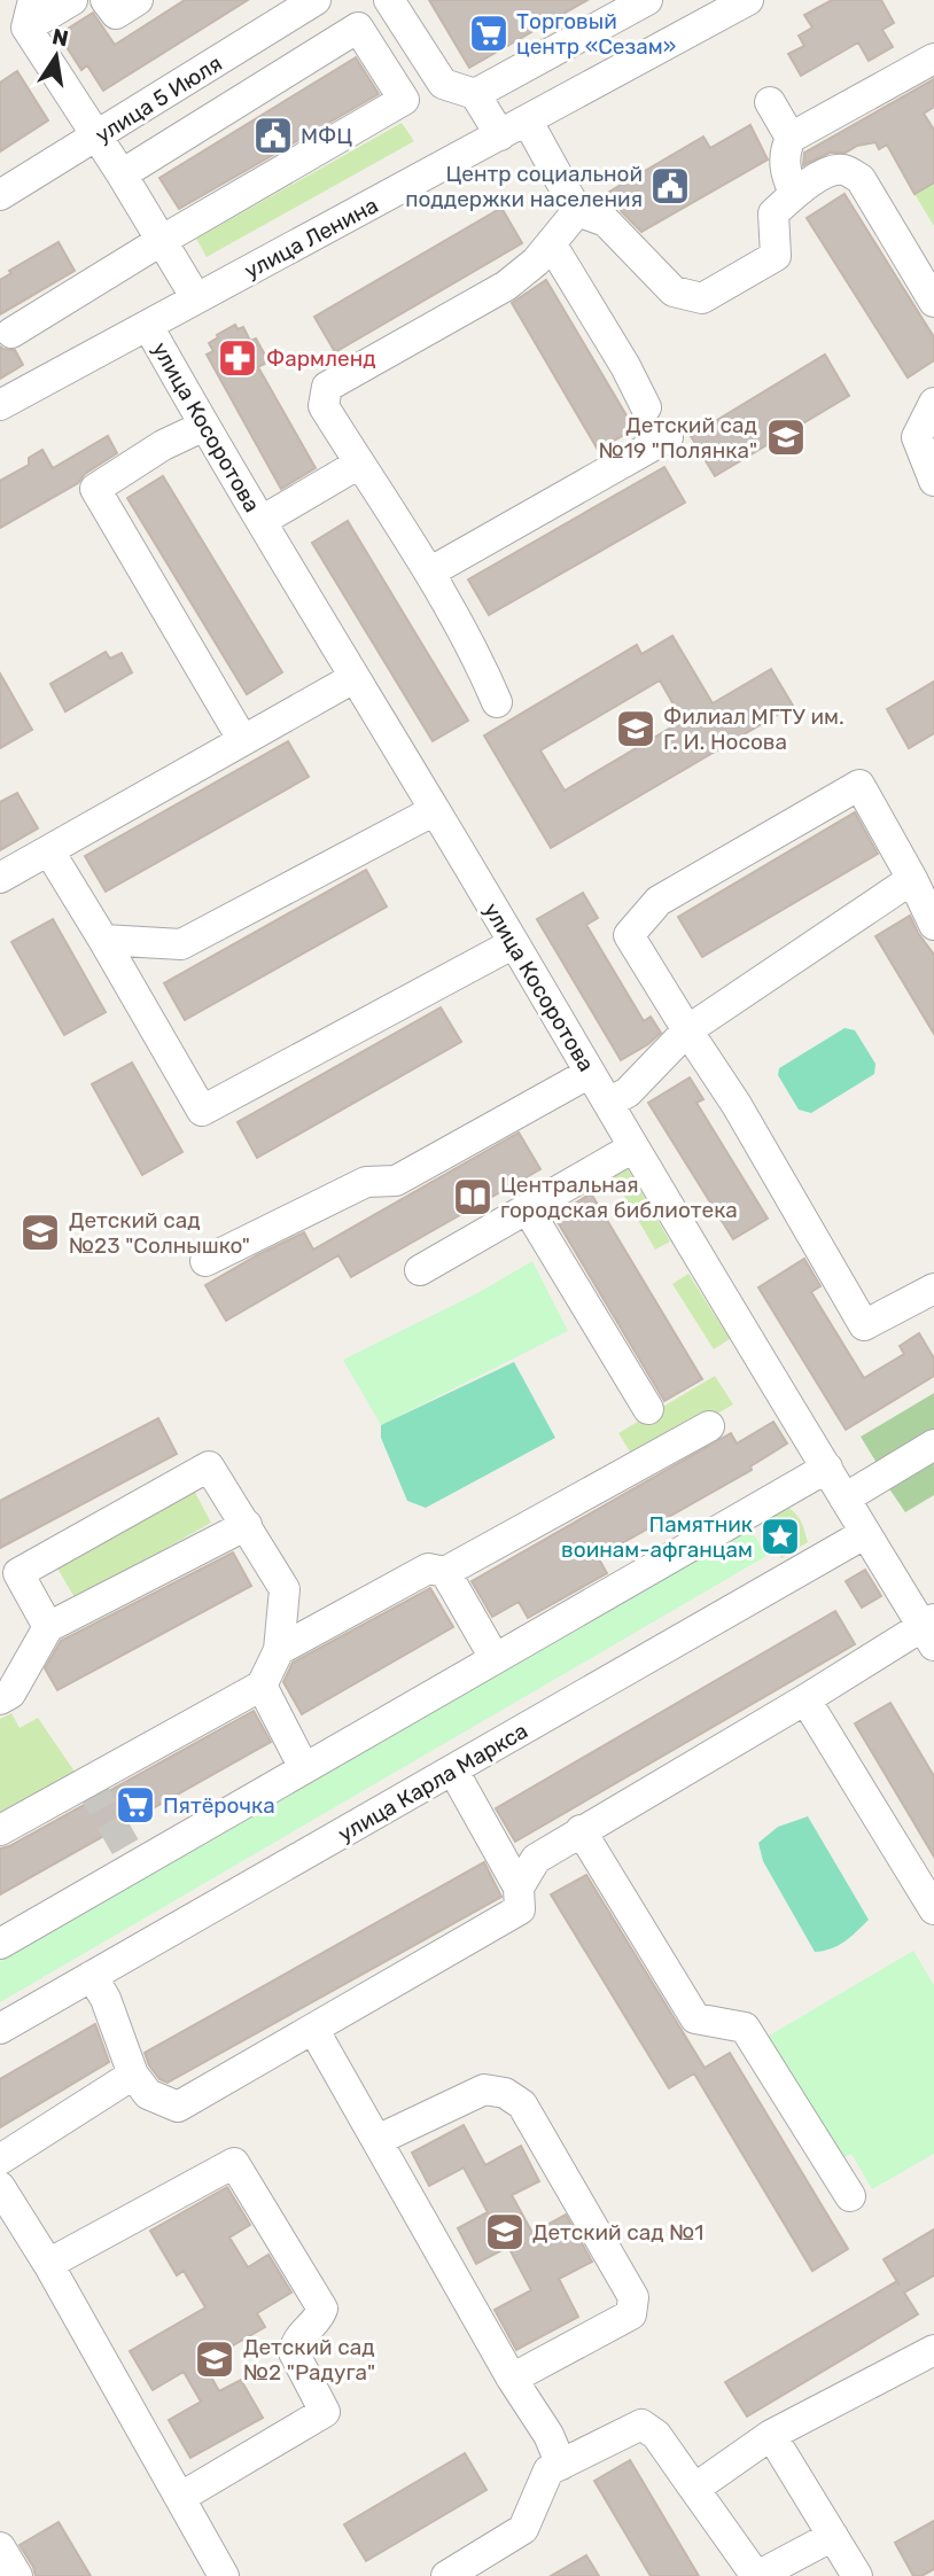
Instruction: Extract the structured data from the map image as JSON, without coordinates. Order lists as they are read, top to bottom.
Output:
{
  "streets": {
    "street": [
      "улица 5 Июля",
      "улица Ленина",
      "улица Косоротова",
      "улица Карла Маркса"
    ]
  },
  "crossings": [
    ["улица Ленина", "улица Косоротова"],
    ["улица Косоротова", "улица Карла Маркса"]
  ],
  "places": {
    "supermarket": ["Торговый центр «Сезам»", "Пятёрочка"],
    "public building": ["МФЦ", "Центр социальной поддержки населения"],
    "pharmacy": ["Фармленд"],
    "school or university": [
      "Детский сад №19 \"Полянка\"",
      "Филиал МГТУ им. Г. И. Носова",
      "Детский сад №23 \"Солнышко\"",
      "Детский сад №1",
      "Детский сад №2 \"Радуга\""
    ],
    "library": ["Центральная городская библиотека"],
    "place": ["Памятник воинам-афганцам"]
  },
  "north": "top"
}
